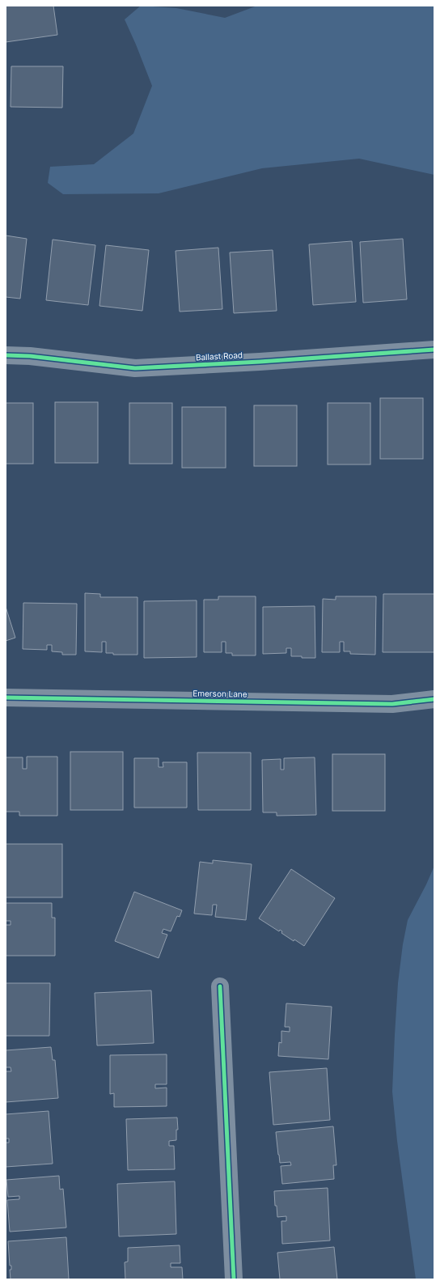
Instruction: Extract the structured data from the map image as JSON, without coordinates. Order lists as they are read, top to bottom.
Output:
{
  "streets": {
    "street": ["Ballast Road", "Emerson Lane"]
  }
}
